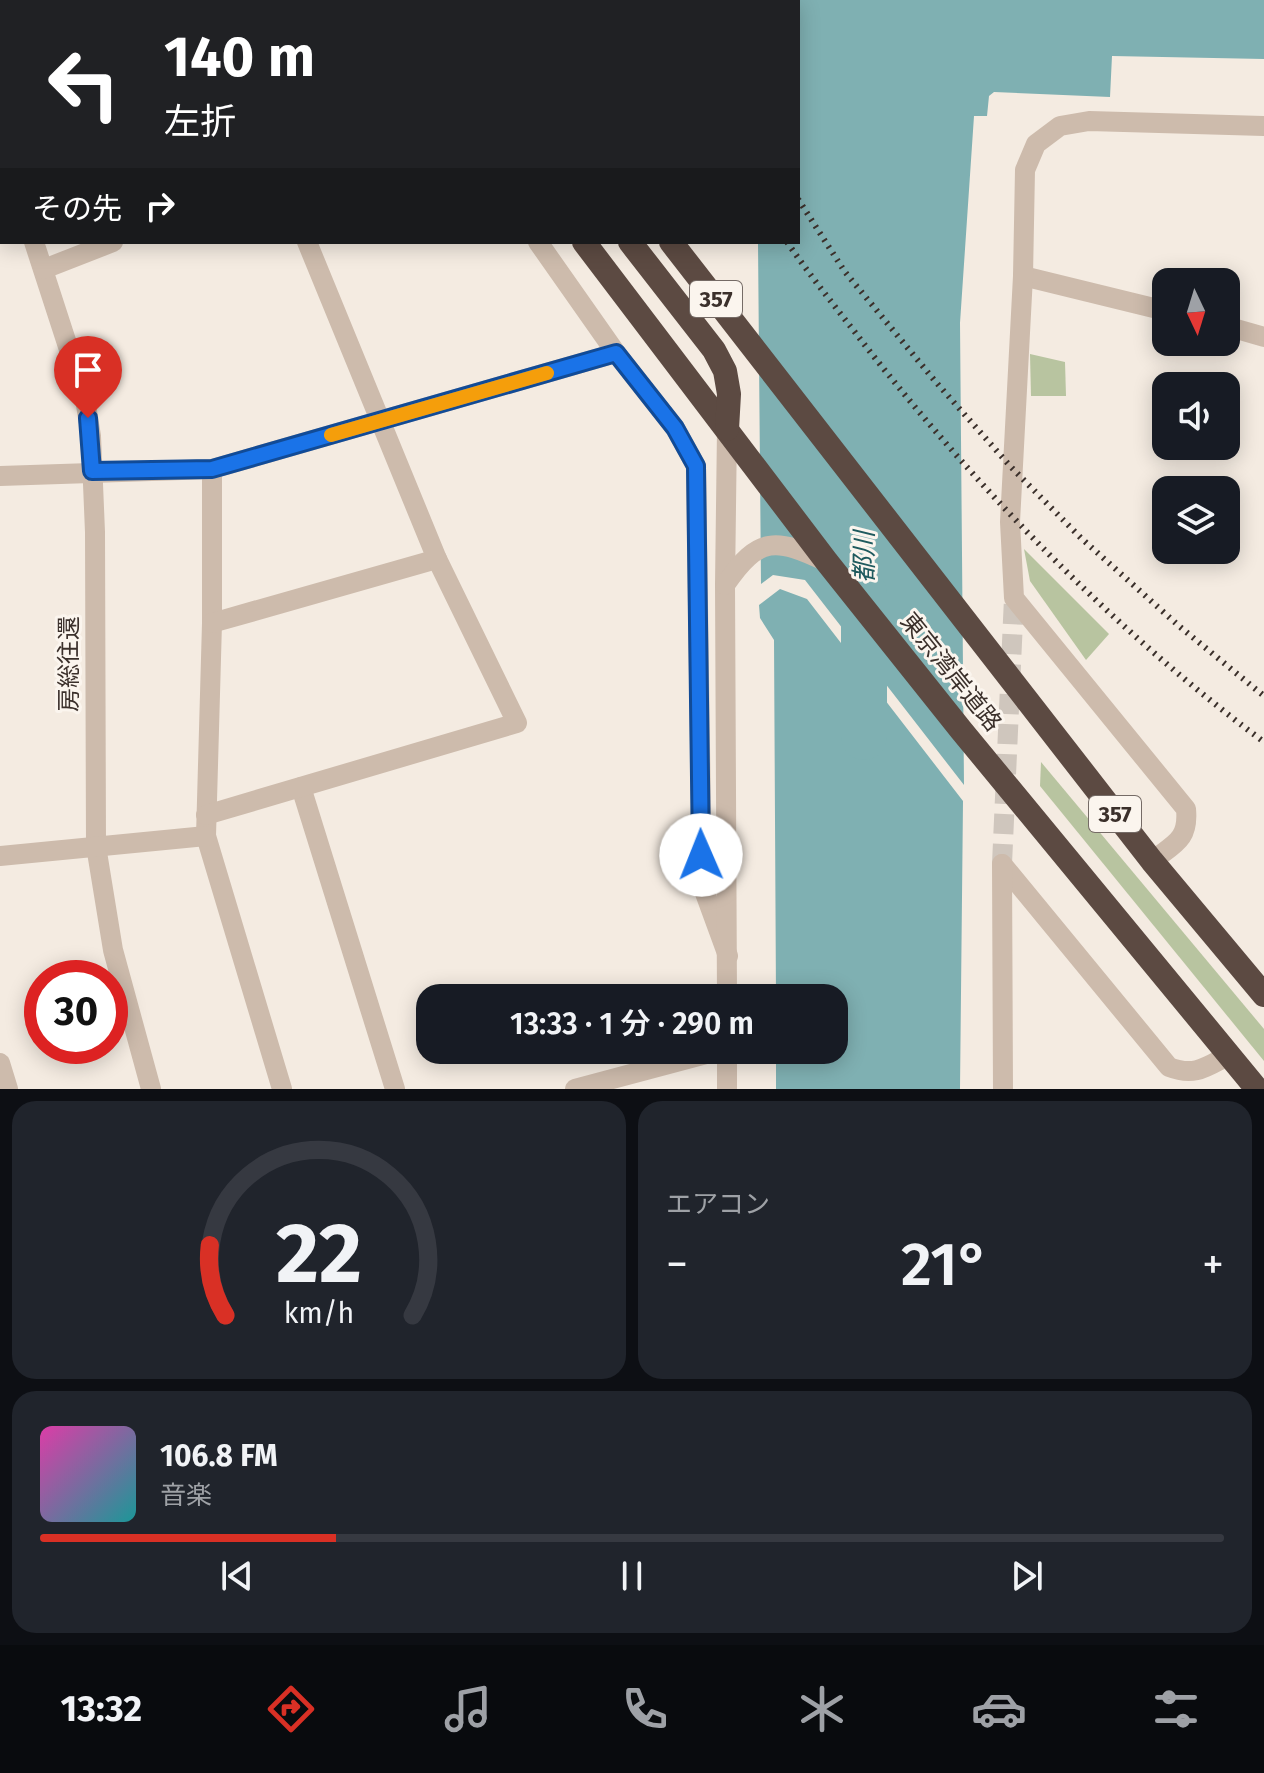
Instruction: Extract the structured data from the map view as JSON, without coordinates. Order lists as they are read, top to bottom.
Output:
{
  "streets": {
    "highway": ["357", "東京湾岸道路"],
    "street": ["房総往還"]
  },
  "water": ["都川"],
  "north": "bottom",
  "page": {
    "turn": ["140 m", "左折"],
    "then": "その先",
    "limit": "30",
    "trip": "13:33 · 1 分 · 290 m",
    "tile": "エアコン",
    "heat": ["−", "21°", "+"],
    "song": ["106.8 FM", "音楽"],
    "tabs": "13:32",
    "gauge": ["22", "km/h"]
  }
}
